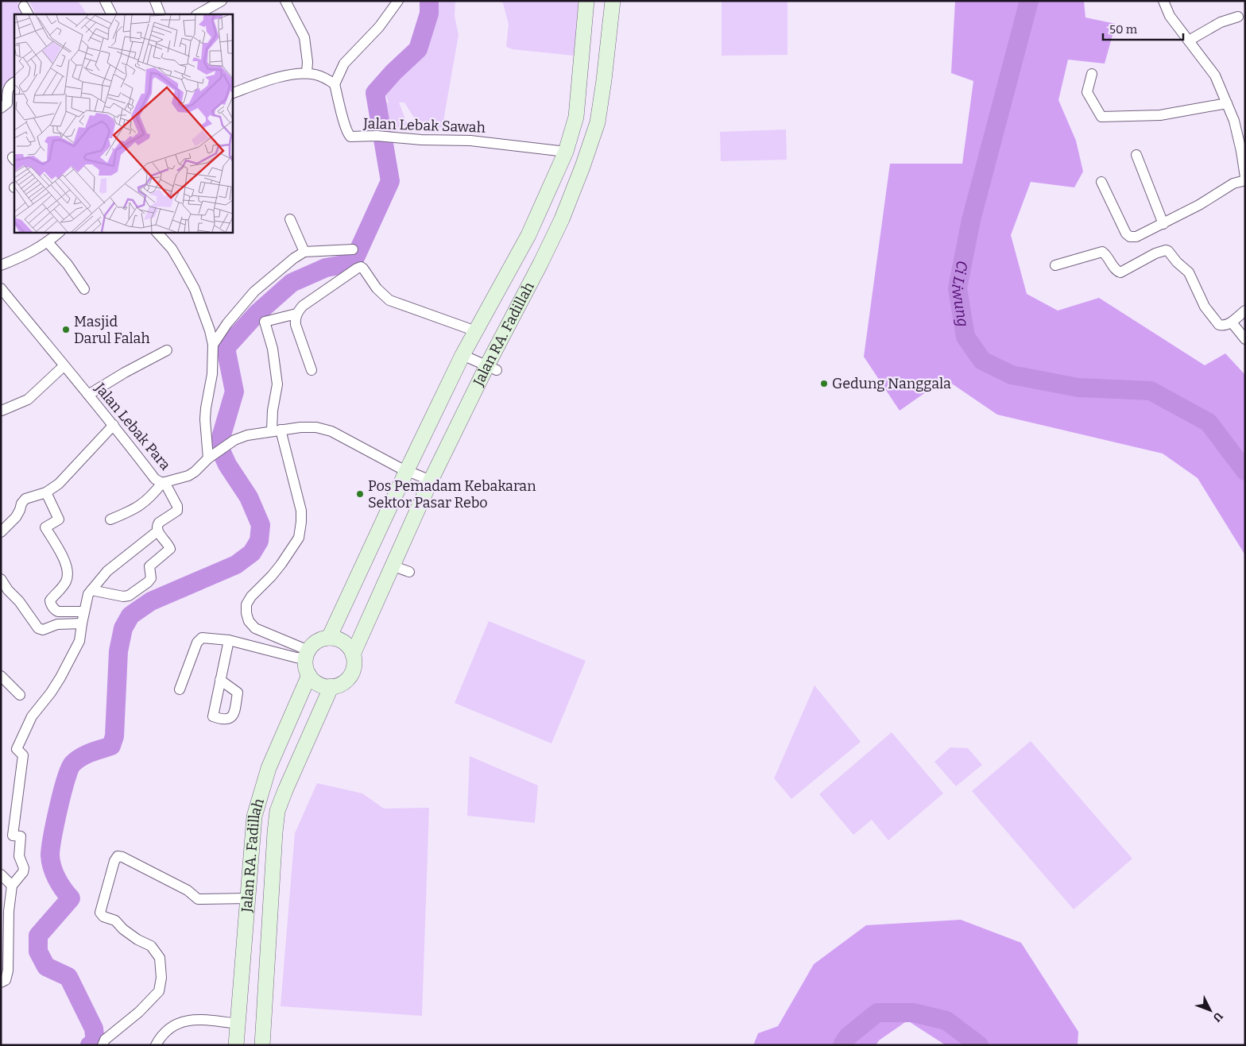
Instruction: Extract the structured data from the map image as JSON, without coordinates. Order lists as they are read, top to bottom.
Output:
{
  "streets": {
    "main road": ["Jalan RA. Fadillah"],
    "street": ["Jalan Lebak Sawah", "Jalan Lebak Para"]
  },
  "crossings": [
    ["Jalan Lebak Sawah", "Jalan RA. Fadillah"],
    ["Jalan RA. Fadillah", "Jalan Lebak Para"]
  ],
  "water": ["Ci Liwung"],
  "places": ["Masjid Darul Falah", "Gedung Nanggala", "Pos Pemadam Kebakaran Sektor Pasar Rebo"],
  "scale_bar": "50 m",
  "north": "bottom right"
}
